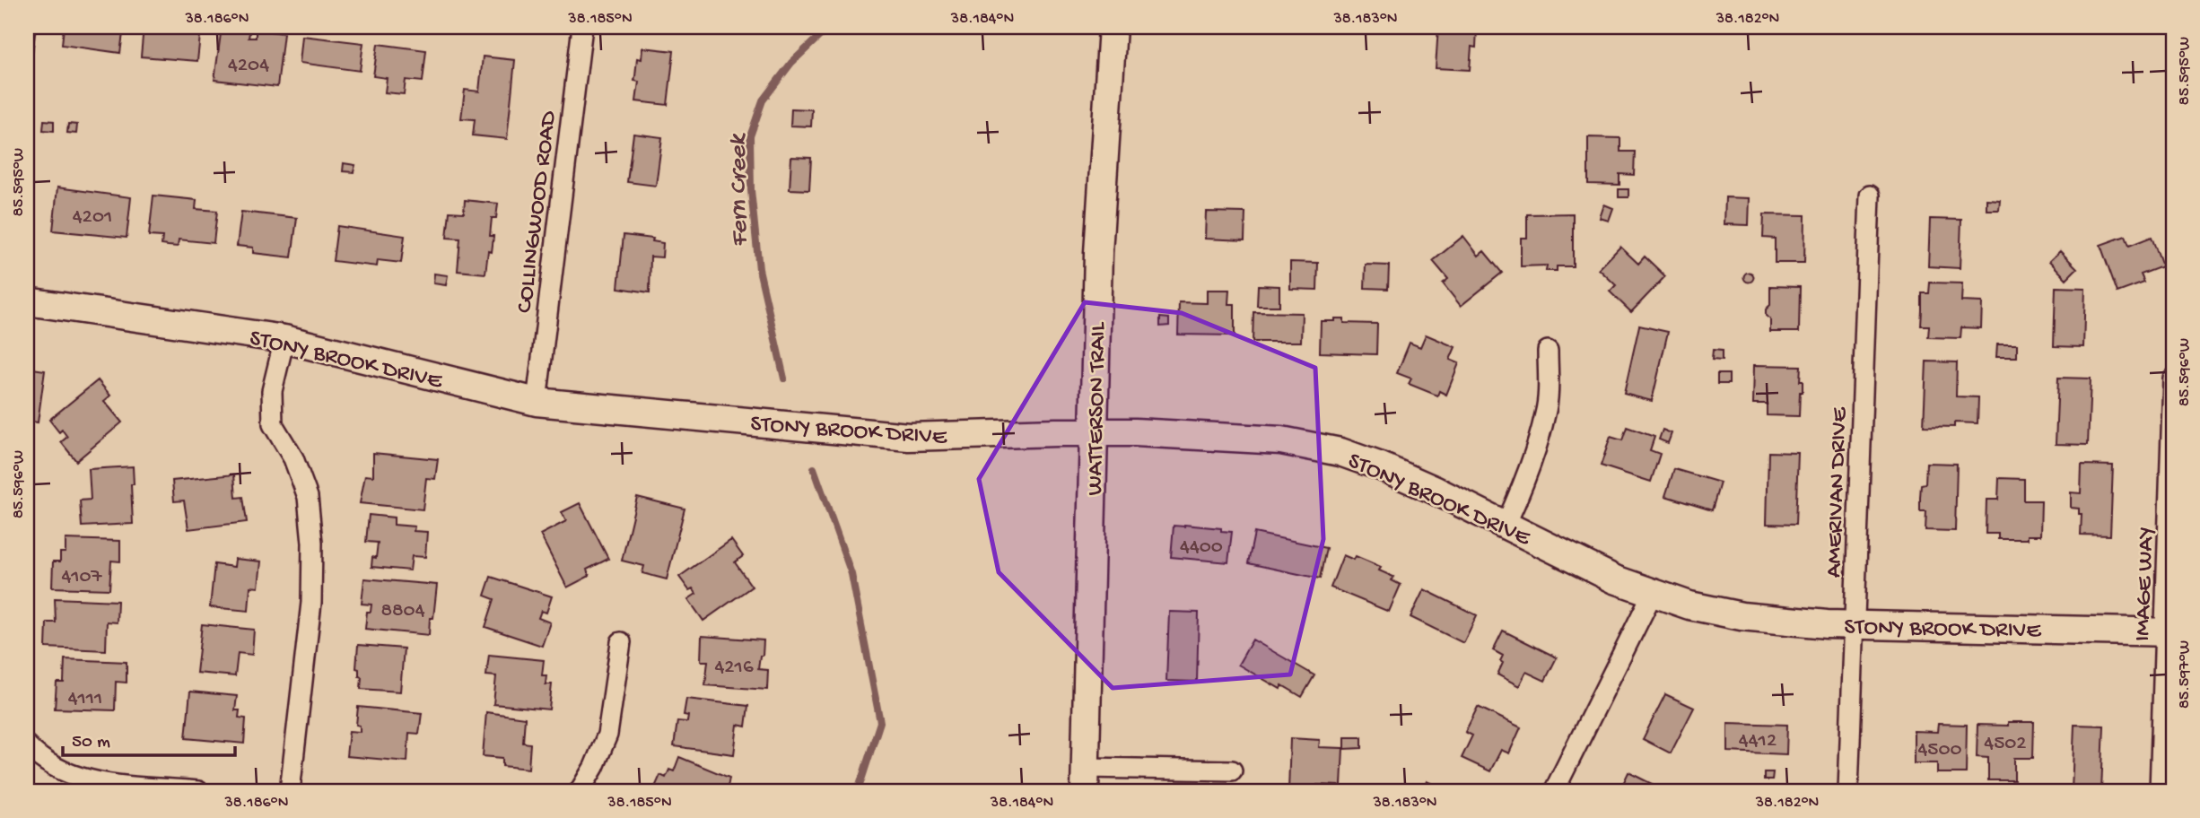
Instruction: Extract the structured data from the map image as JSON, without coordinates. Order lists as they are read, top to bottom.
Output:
{
  "streets": {
    "street": [
      "COLLINGWOOD ROAD",
      "STONY BROOK DRIVE",
      "WATTERSON TRAIL",
      "AMERIVAN DRIVE",
      "IMAGE WAY"
    ]
  },
  "crossings": [
    ["COLLINGWOOD ROAD", "STONY BROOK DRIVE"],
    ["STONY BROOK DRIVE", "WATTERSON TRAIL"],
    ["STONY BROOK DRIVE", "AMERIVAN DRIVE"],
    ["STONY BROOK DRIVE", "IMAGE WAY"]
  ],
  "water": ["Fern Creek"],
  "house_numbers": [
    "4204",
    "4201",
    "4400",
    "4107",
    "8804",
    "4216",
    "4111",
    "4412",
    "4502",
    "4500"
  ],
  "scale_bar": "50 m",
  "coordinates": [
    "38.186°N",
    "38.185°N",
    "38.184°N",
    "38.183°N",
    "38.182°N",
    "85.595°W",
    "85.596°W",
    "85.597°W"
  ]
}
